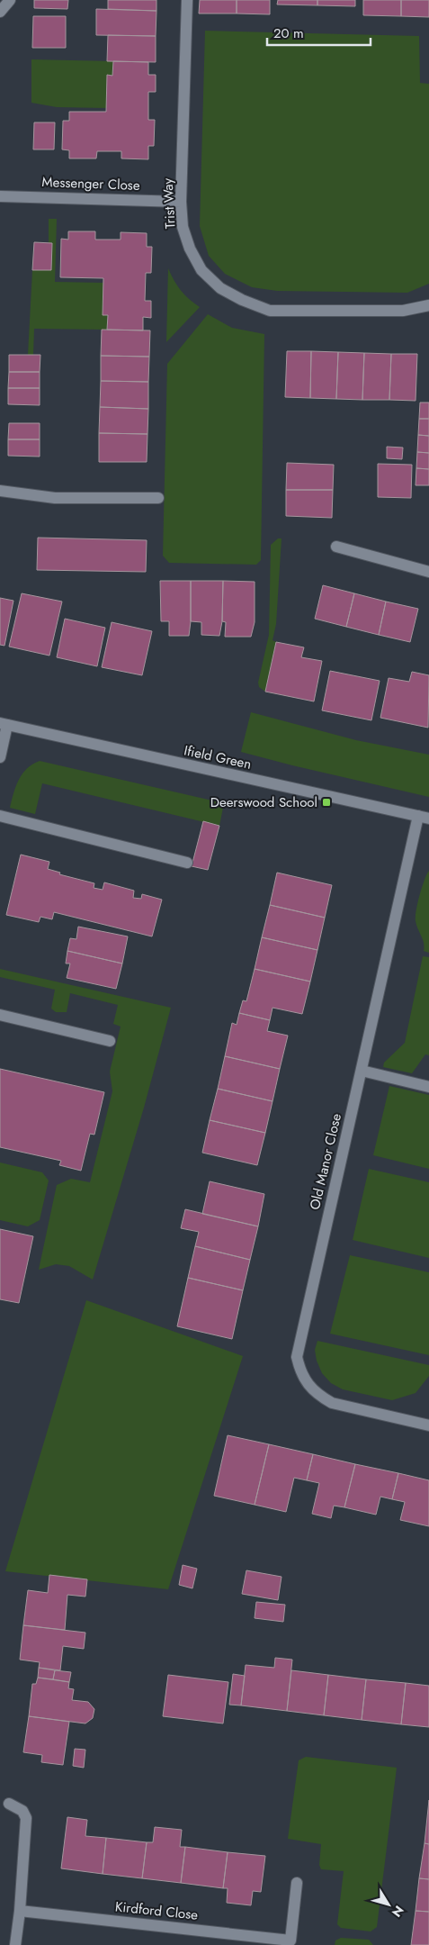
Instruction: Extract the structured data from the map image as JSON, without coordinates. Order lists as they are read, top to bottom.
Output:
{
  "streets": {
    "street": [
      "Messenger Close",
      "Trist Way",
      "Ifield Green",
      "Old Manor Close",
      "Kirdford Close"
    ]
  },
  "crossings": [
    ["Messenger Close", "Trist Way"],
    ["Ifield Green", "Old Manor Close"]
  ],
  "places": {
    "transit": ["Deerswood School"]
  },
  "scale_bar": "20 m",
  "north": "bottom right"
}
